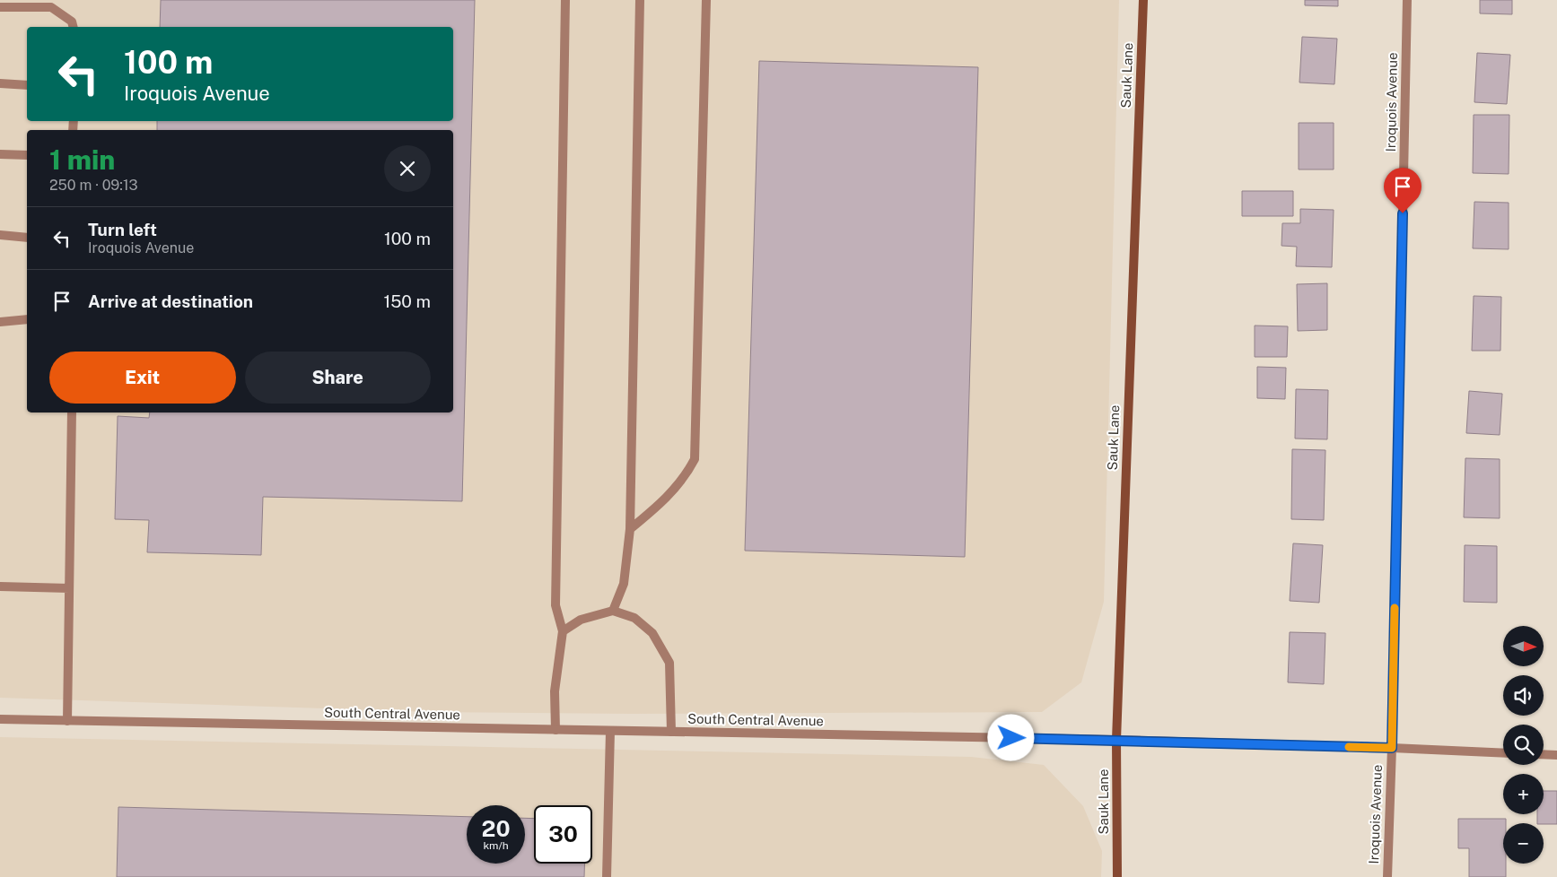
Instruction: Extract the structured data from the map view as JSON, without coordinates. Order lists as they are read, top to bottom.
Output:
{
  "streets": {
    "street": ["Sauk Lane", "Iroquois Avenue", "South Central Avenue"]
  },
  "crossings": [
    ["Sauk Lane", "South Central Avenue"],
    ["Iroquois Avenue", "South Central Avenue"]
  ],
  "north": "right",
  "page": {
    "turn": ["100 m", "Iroquois Avenue"],
    "heading": ["1 min", "250 m · 09:13"],
    "list": [
      {
        "name": "Turn left",
        "note": "Iroquois Avenue",
        "value": "100 m"
      },
      {
        "name": "Arrive at destination",
        "value": "150 m"
      }
    ],
    "buttons": ["Exit", "Share"],
    "map_buttons": ["+", "−"],
    "speed": "20 km/h",
    "limit": "30"
  }
}
